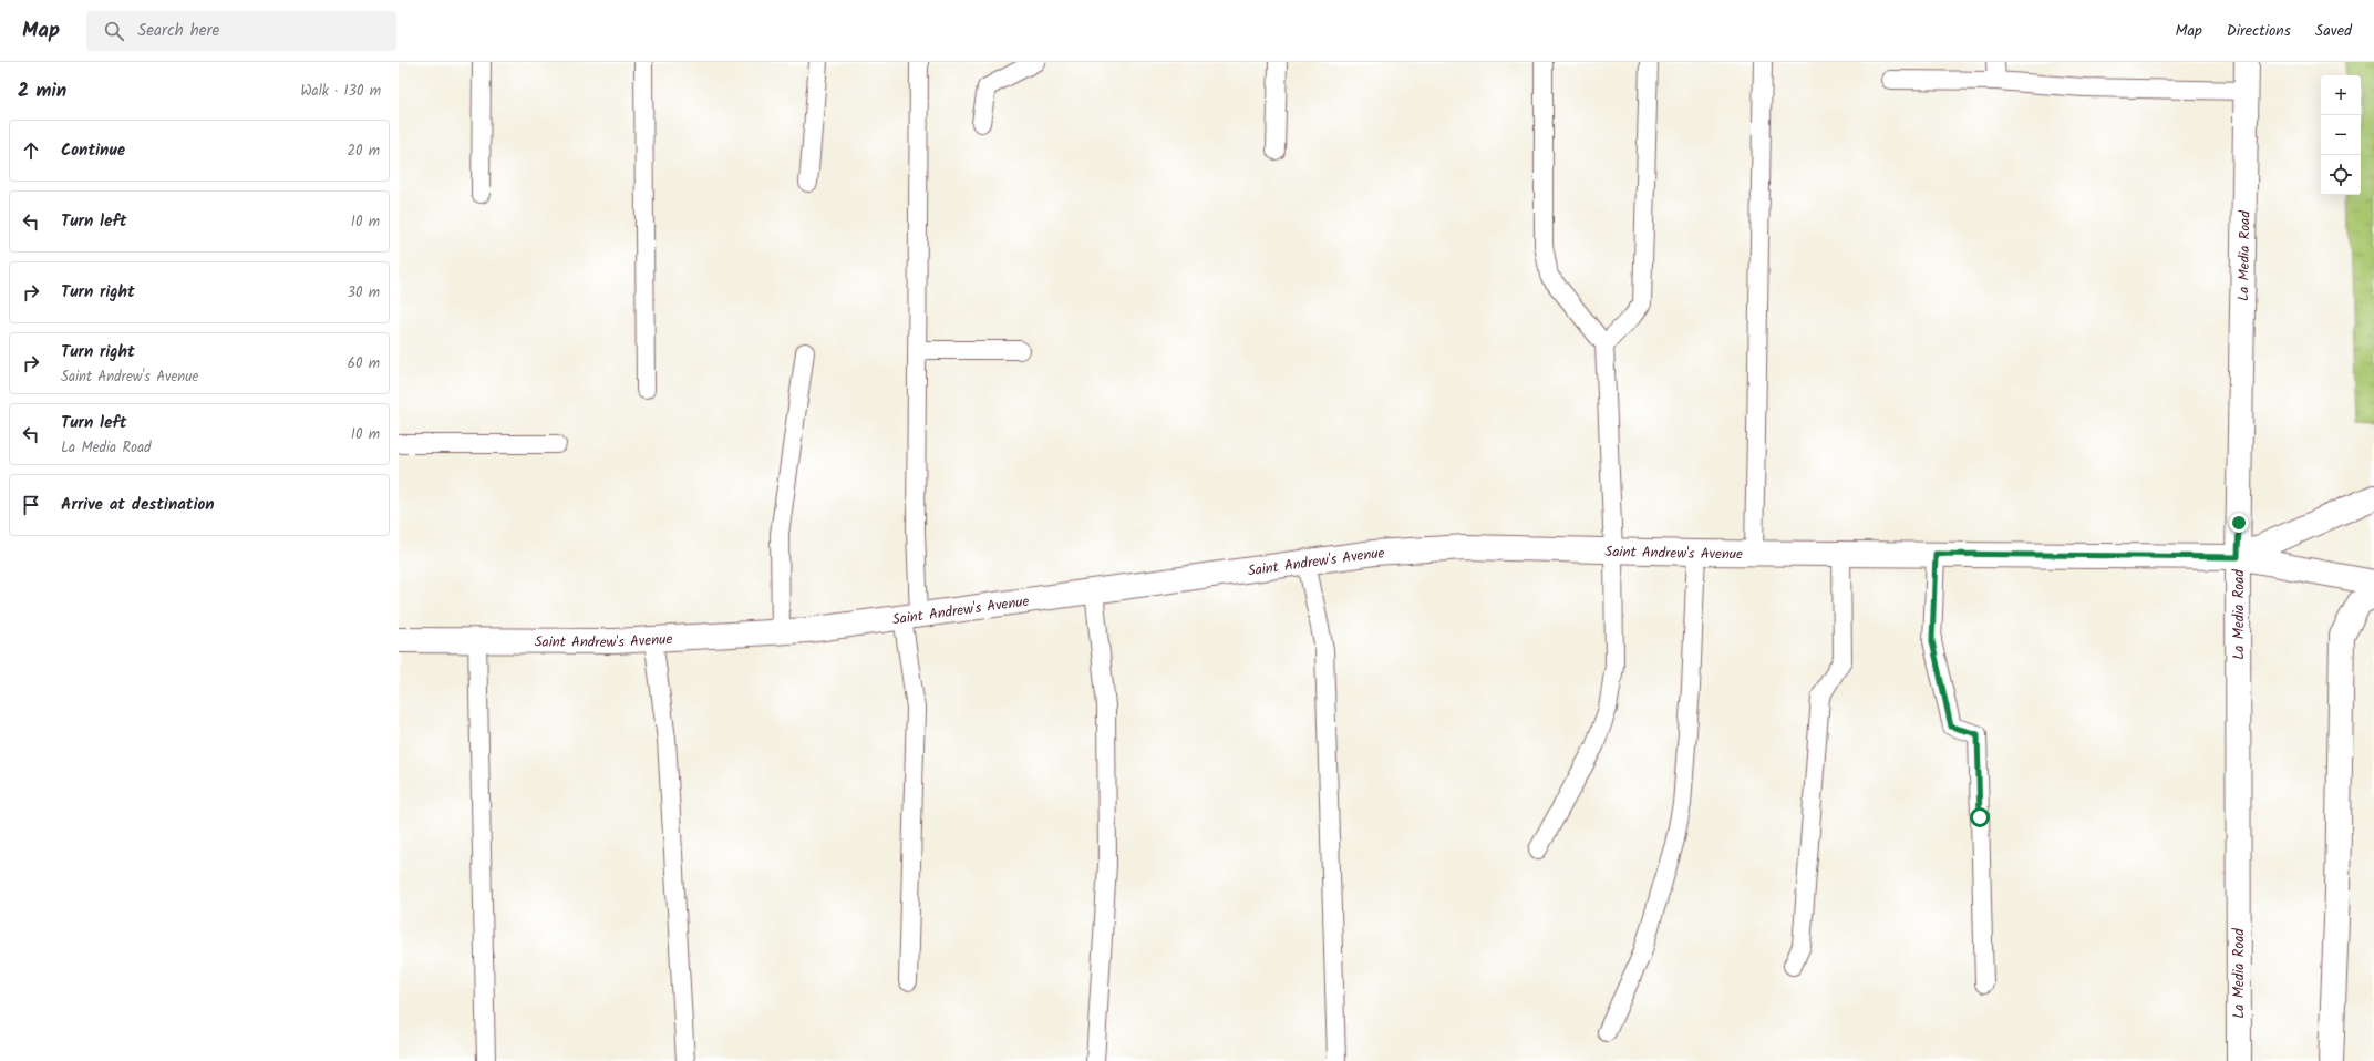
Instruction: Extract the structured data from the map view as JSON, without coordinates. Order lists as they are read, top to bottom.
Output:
{
  "streets": {
    "main road": ["La Media Road", "Saint Andrew's Avenue"]
  },
  "crossings": [
    ["La Media Road", "Saint Andrew's Avenue"]
  ],
  "page": {
    "header": "Map",
    "search": "Search here",
    "nav": ["Map", "Directions", "Saved"],
    "heading": ["2 min", "Walk · 130 m"],
    "map_buttons": ["+", "−"],
    "list": [
      ["Continue", "20 m"],
      ["Turn left", "10 m"],
      ["Turn right", "30 m"],
      ["Turn right", "Saint Andrew's Avenue", "60 m"],
      ["Turn left", "La Media Road", "10 m"],
      "Arrive at destination"
    ]
  }
}
